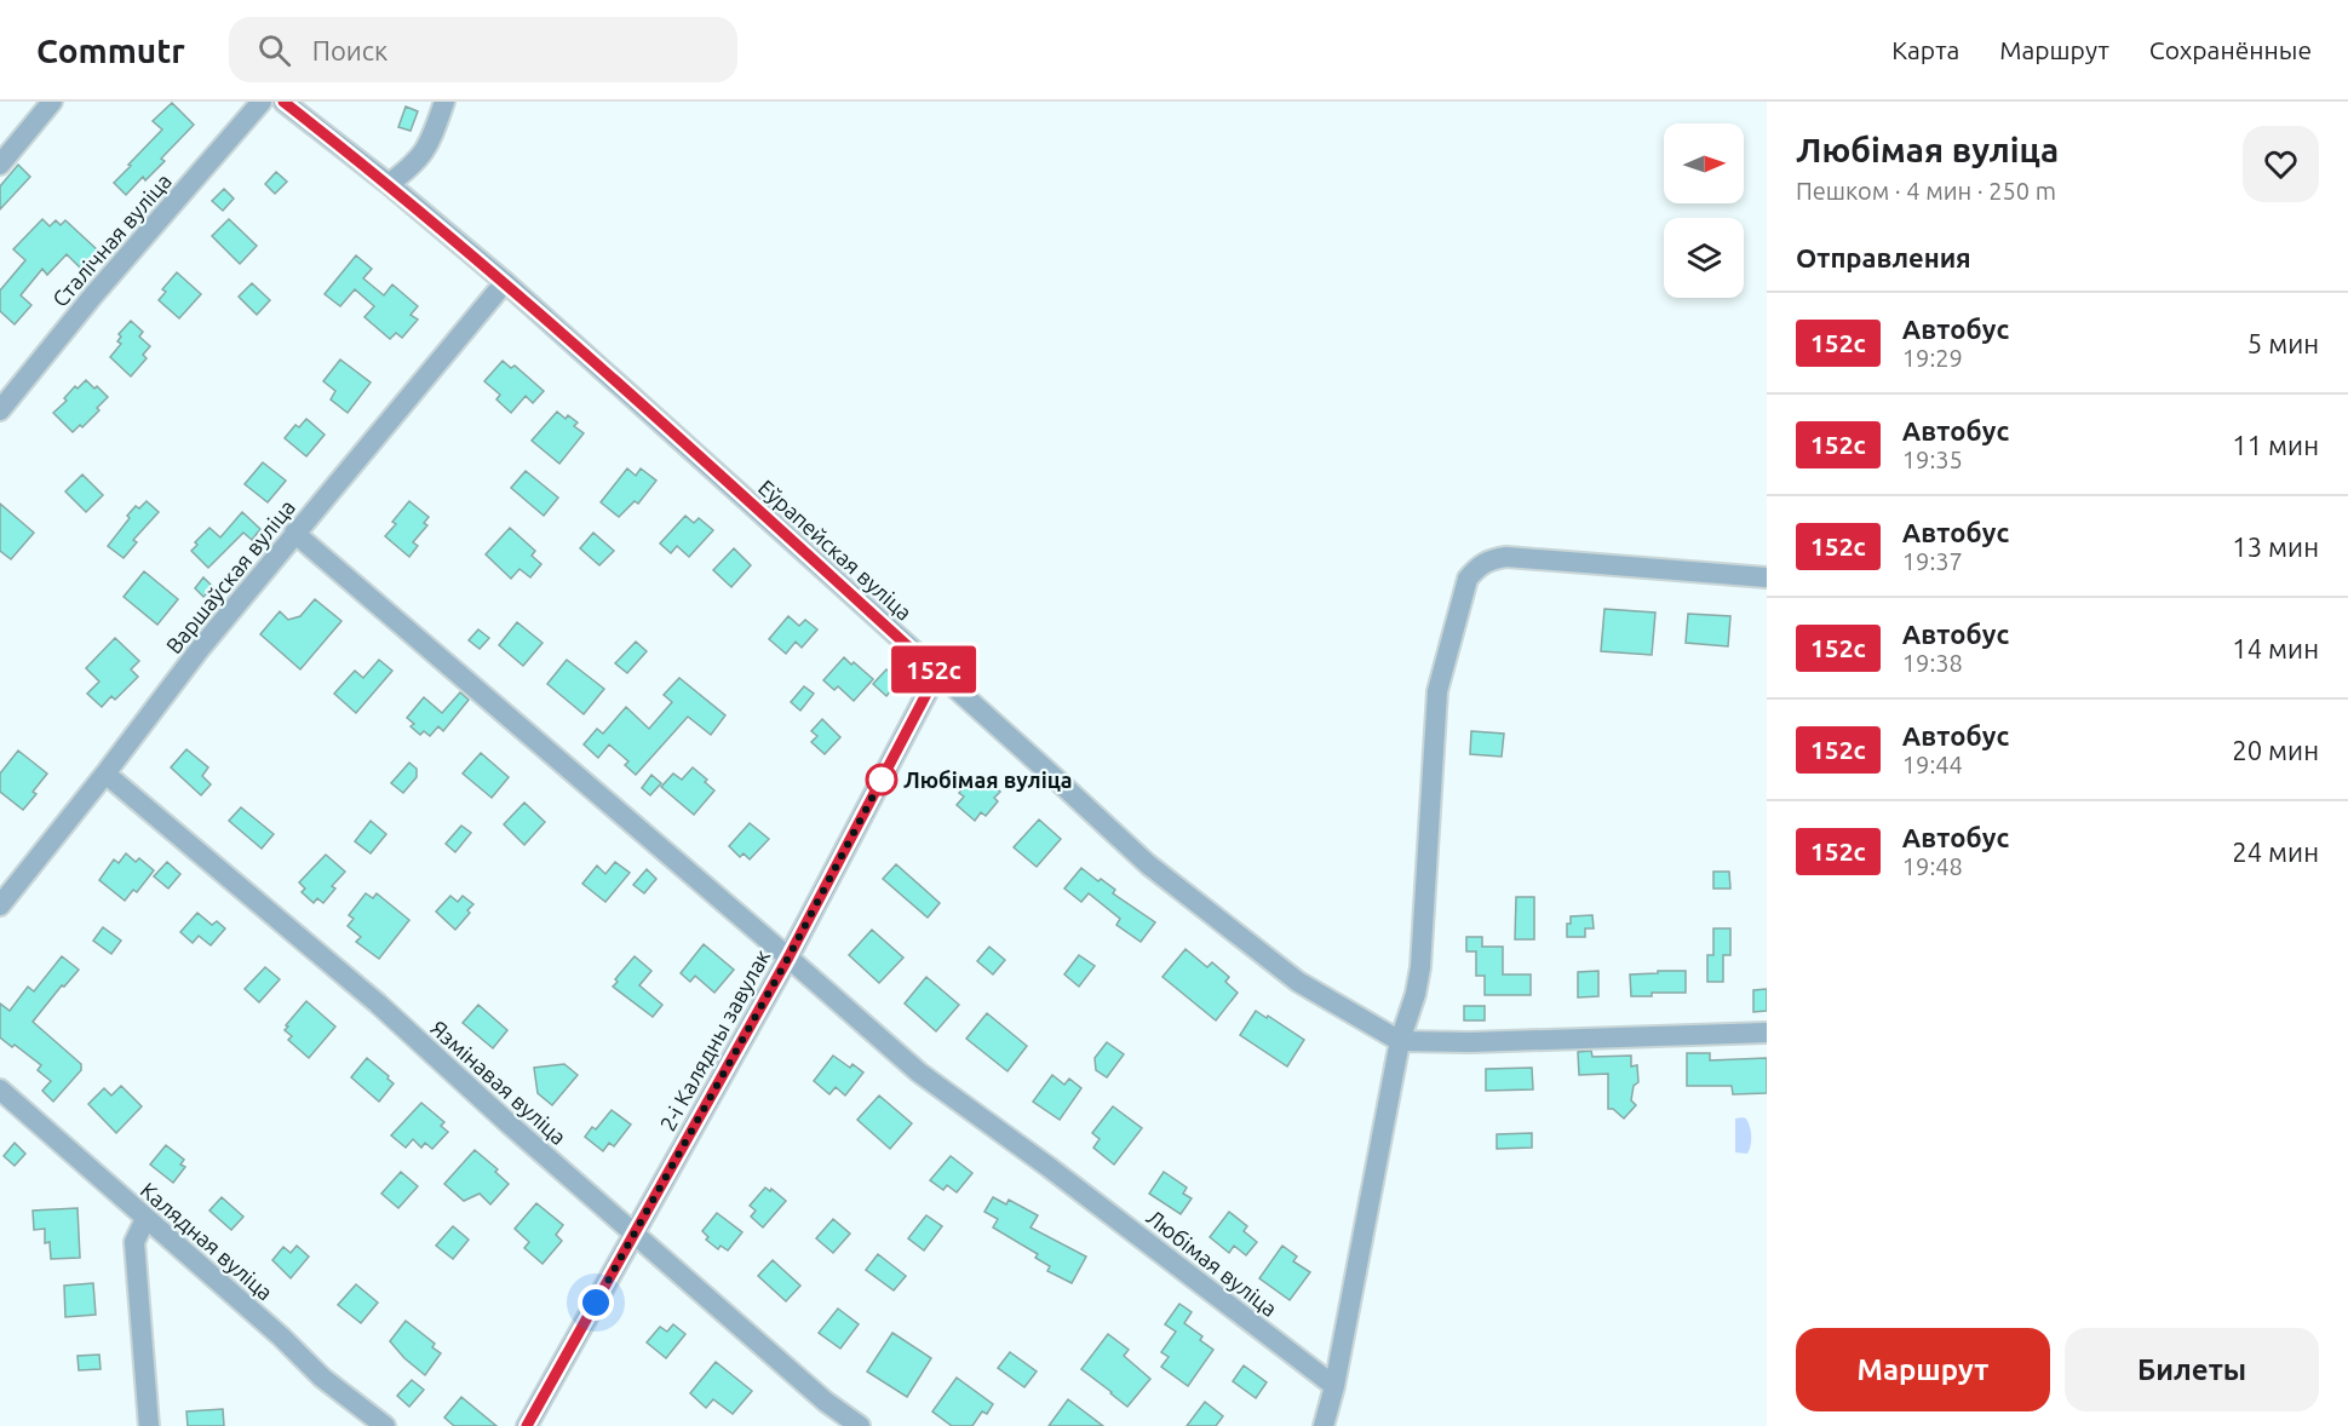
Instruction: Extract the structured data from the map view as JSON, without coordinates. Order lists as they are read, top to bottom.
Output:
{
  "streets": {
    "street": [
      "Сталічная вуліца",
      "Еўрапейская вуліца",
      "Варшаўская вуліца",
      "2-і Калядны завулак",
      "Язмінавая вуліца",
      "Калядная вуліца",
      "Любімая вуліца"
    ]
  },
  "crossings": [
    ["Еўрапейская вуліца", "Варшаўская вуліца"],
    ["Еўрапейская вуліца", "2-і Калядны завулак"],
    ["Варшаўская вуліца", "Язмінавая вуліца"],
    ["Варшаўская вуліца", "Любімая вуліца"],
    ["2-і Калядны завулак", "Язмінавая вуліца"],
    ["2-і Калядны завулак", "Любімая вуліца"]
  ],
  "places": ["Любімая вуліца"],
  "lines": ["bus line 152с"],
  "north": "right",
  "page": {
    "header": "Commutr",
    "search": "Поиск",
    "nav": ["Карта", "Маршрут", "Сохранённые"],
    "on_map": "152с",
    "heading": [
      ["Любімая вуліца", "Пешком · 4 мин · 250 m"],
      "Отправления"
    ],
    "list": [
      {
        "mark": "152с",
        "name": "Автобус",
        "note": "19:29",
        "value": "5 мин"
      },
      {
        "mark": "152с",
        "name": "Автобус",
        "note": "19:35",
        "value": "11 мин"
      },
      {
        "mark": "152с",
        "name": "Автобус",
        "note": "19:37",
        "value": "13 мин"
      },
      {
        "mark": "152с",
        "name": "Автобус",
        "note": "19:38",
        "value": "14 мин"
      },
      {
        "mark": "152с",
        "name": "Автобус",
        "note": "19:44",
        "value": "20 мин"
      },
      {
        "mark": "152с",
        "name": "Автобус",
        "note": "19:48",
        "value": "24 мин"
      }
    ],
    "buttons": ["Маршрут", "Билеты"]
  }
}
